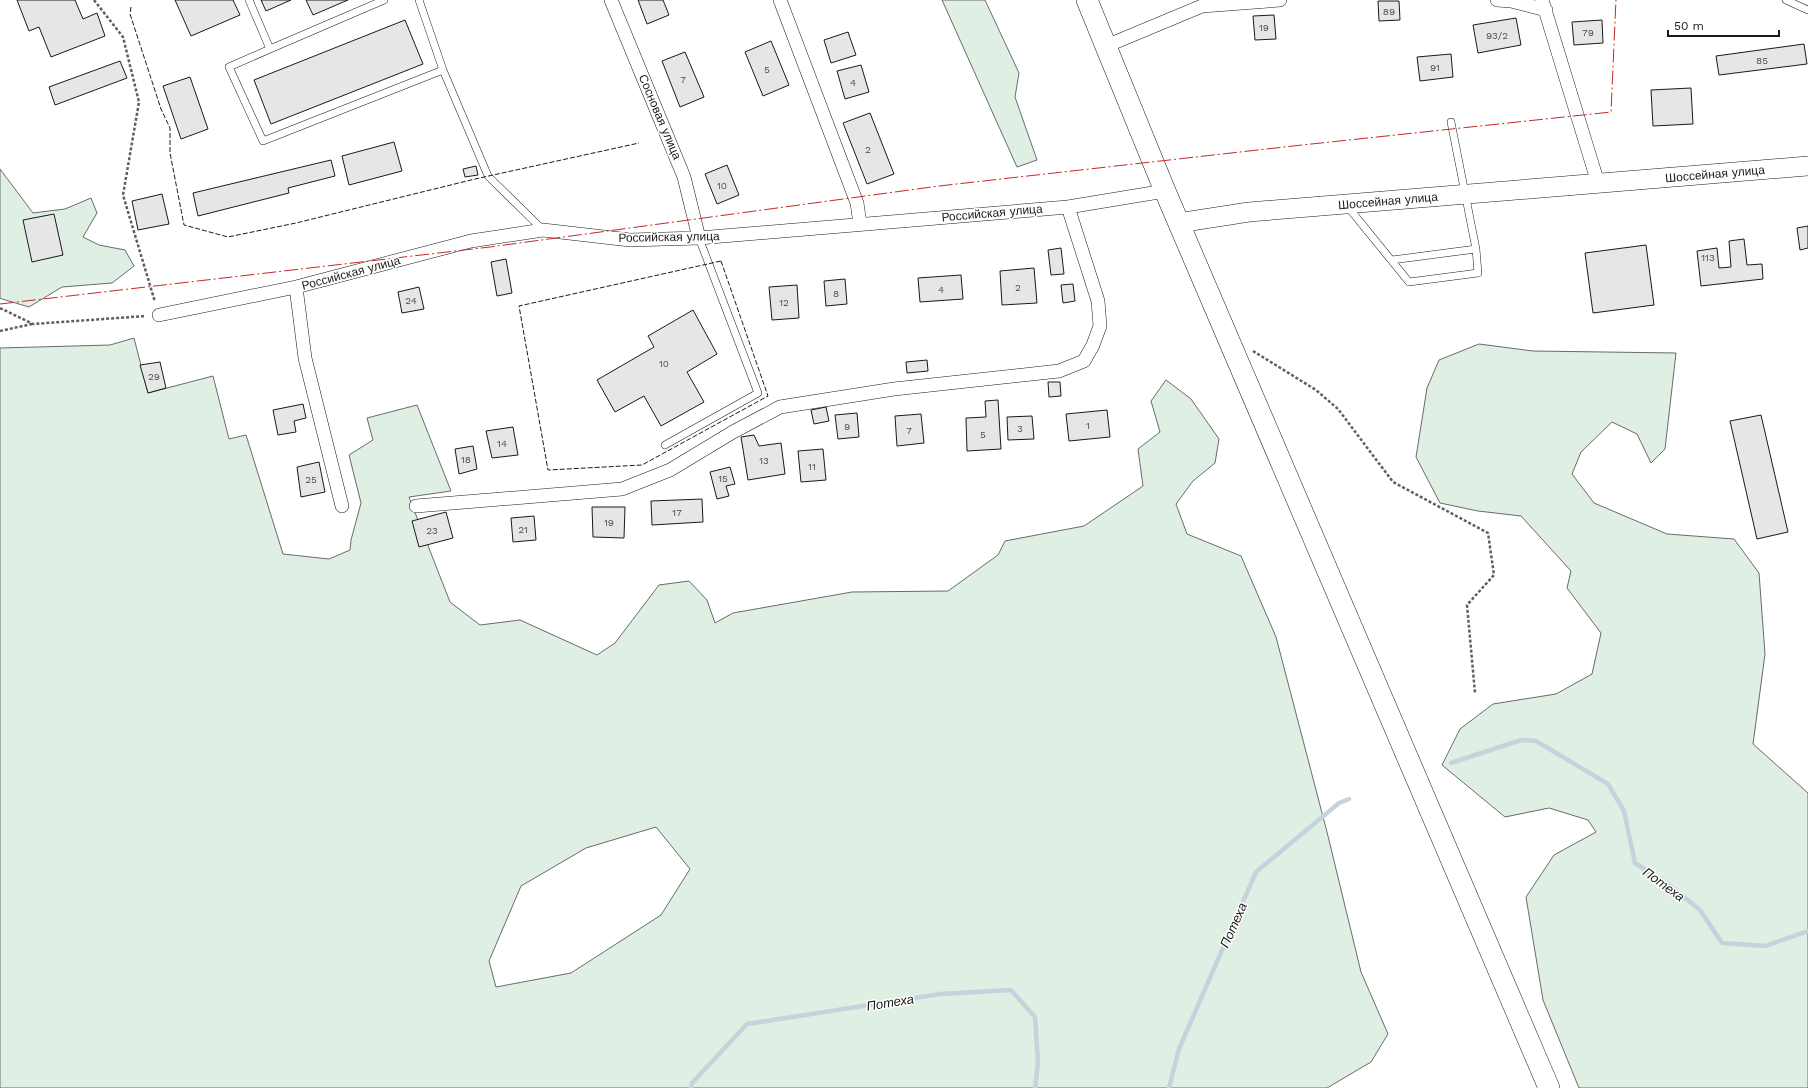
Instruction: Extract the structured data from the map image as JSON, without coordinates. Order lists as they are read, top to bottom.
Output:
{
  "streets": {
    "street": ["Сосновая улица", "Шоссейная улица", "Российская улица"]
  },
  "crossings": [
    ["Сосновая улица", "Российская улица"]
  ],
  "water": ["Потеха"],
  "house_numbers": [
    "89",
    "19",
    "79",
    "93/2",
    "85",
    "91",
    "5",
    "7",
    "4",
    "2",
    "10",
    "113",
    "2",
    "4",
    "8",
    "24",
    "12",
    "10",
    "29",
    "1",
    "9",
    "3",
    "7",
    "5",
    "14",
    "18",
    "13",
    "11",
    "15",
    "25",
    "17",
    "19",
    "21",
    "23"
  ],
  "scale_bar": "50 m"
}
